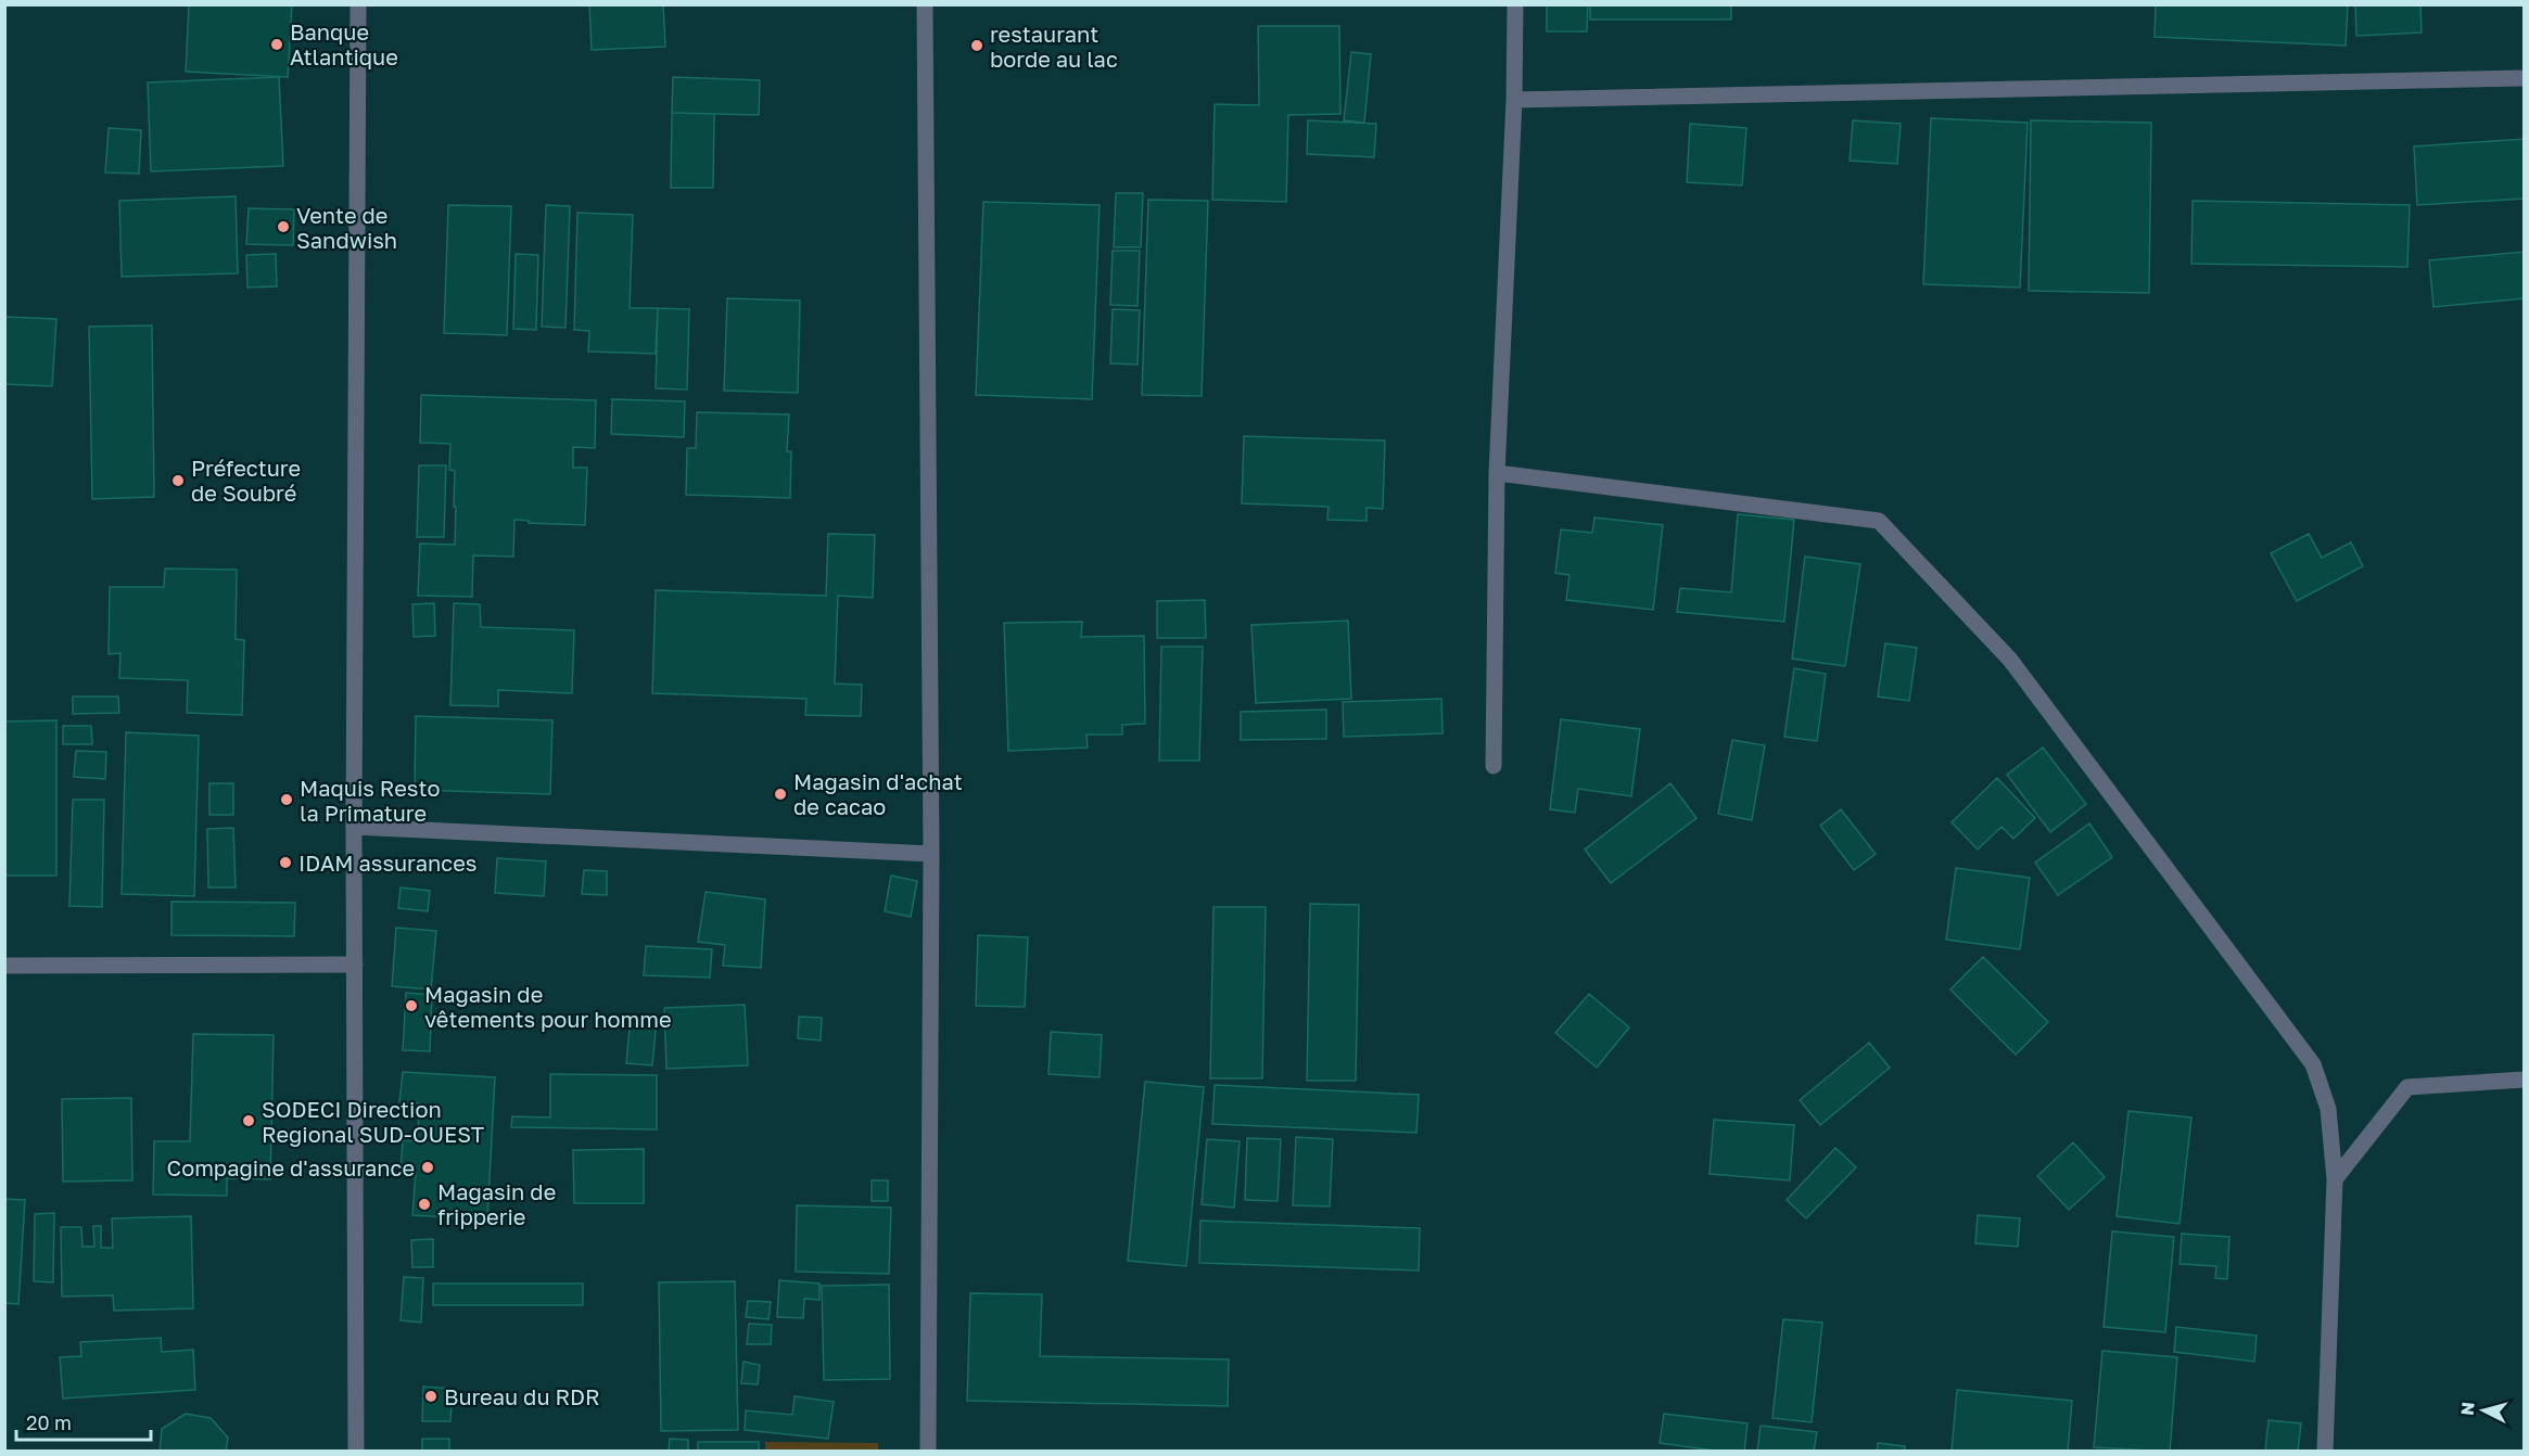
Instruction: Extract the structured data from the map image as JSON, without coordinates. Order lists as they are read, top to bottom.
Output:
{
  "places": [
    "Banque Atlantique",
    "restaurant borde au lac",
    "Vente de Sandwish",
    "Préfecture de Soubré",
    "Magasin d'achat de cacao",
    "Maquis Resto la Primature",
    "IDAM assurances",
    "Magasin de vêtements pour homme",
    "SODECI Direction Regional SUD-OUEST",
    "Compagine d'assurance",
    "Magasin de fripperie",
    "Bureau du RDR"
  ],
  "scale_bar": "20 m",
  "north": "left"
}
